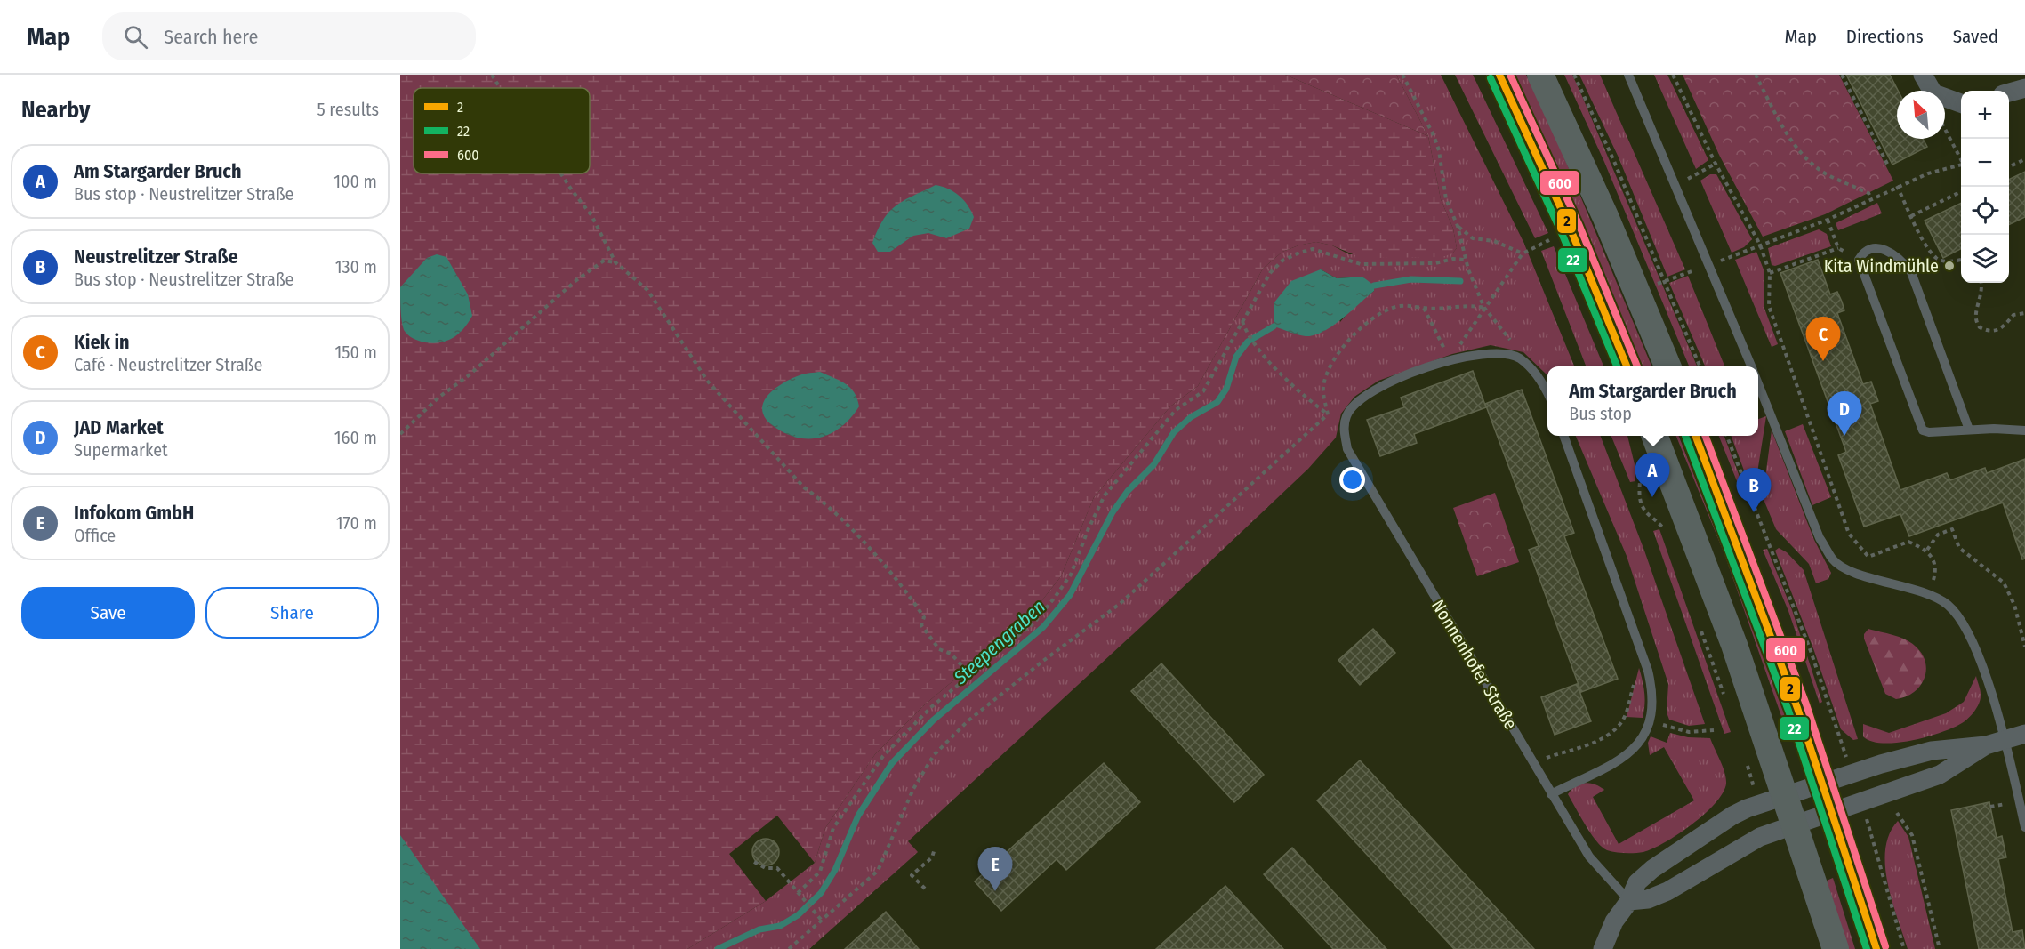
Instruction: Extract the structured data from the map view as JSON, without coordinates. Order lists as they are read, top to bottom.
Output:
{
  "streets": {
    "lane": ["Nonnenhofer Straße"]
  },
  "water": ["Steepengraben"],
  "places": ["Kita Windmühle"],
  "lines": ["transit line 2", "transit line 600", "transit line 22"],
  "legend": ["2", "22", "600"],
  "north": "top left",
  "page": {
    "header": "Map",
    "search": "Search here",
    "nav": ["Map", "Directions", "Saved"],
    "heading": ["Nearby", "5 results"],
    "map_buttons": ["+", "−"],
    "list": [
      {
        "mark": "A",
        "name": "Am Stargarder Bruch",
        "note": "Bus stop · Neustrelitzer Straße",
        "value": "100 m"
      },
      {
        "mark": "B",
        "name": "Neustrelitzer Straße",
        "note": "Bus stop · Neustrelitzer Straße",
        "value": "130 m"
      },
      {
        "mark": "C",
        "name": "Kiek in",
        "note": "Café · Neustrelitzer Straße",
        "value": "150 m"
      },
      {
        "mark": "D",
        "name": "JAD Market",
        "note": "Supermarket",
        "value": "160 m"
      },
      {
        "mark": "E",
        "name": "Infokom GmbH",
        "note": "Office",
        "value": "170 m"
      }
    ],
    "pins": [
      "C",
      "D",
      "A",
      "B",
      "E"
    ],
    "popup": ["Am Stargarder Bruch", "Bus stop"],
    "buttons": ["Save", "Share"]
  }
}
